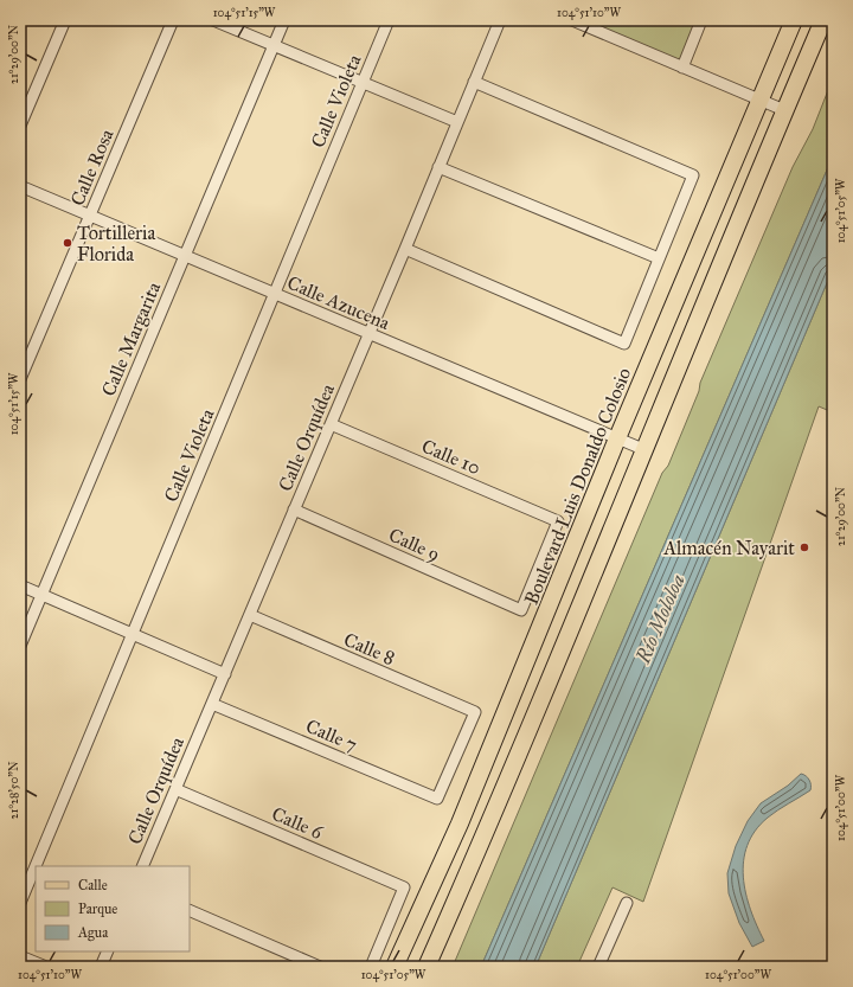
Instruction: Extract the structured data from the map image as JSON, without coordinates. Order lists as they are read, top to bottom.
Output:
{
  "streets": {
    "main road": ["Boulevard Luis Donaldo Colosio"],
    "street": [
      "Calle Violeta",
      "Calle Rosa",
      "Calle Azucena",
      "Calle Margarita",
      "Calle Orquídea",
      "Calle 10",
      "Calle 9",
      "Calle 8",
      "Calle 7",
      "Calle 6"
    ]
  },
  "crossings": [
    ["Calle Violeta", "Calle Azucena"],
    ["Calle Rosa", "Calle Azucena"],
    ["Calle Azucena", "Calle Margarita"],
    ["Calle Azucena", "Calle Orquídea"],
    ["Calle Azucena", "Boulevard Luis Donaldo Colosio"],
    ["Calle Orquídea", "Calle 10"],
    ["Calle Orquídea", "Calle 9"],
    ["Calle Orquídea", "Calle 8"],
    ["Calle Orquídea", "Calle 7"],
    ["Calle Orquídea", "Calle 6"],
    ["Calle 10", "Calle 9"],
    ["Calle 8", "Calle 7"]
  ],
  "water": ["Río Mololoa"],
  "places": ["Tortilleria Florida", "Almacén Nayarit"],
  "legend": ["Calle", "Parque", "Agua"],
  "coordinates": [
    "104°51'15\"W",
    "104°51'10\"W",
    "21°29'00\"N",
    "104°51'05\"W",
    "21°28'50\"N",
    "104°51'00\"W"
  ]
}
